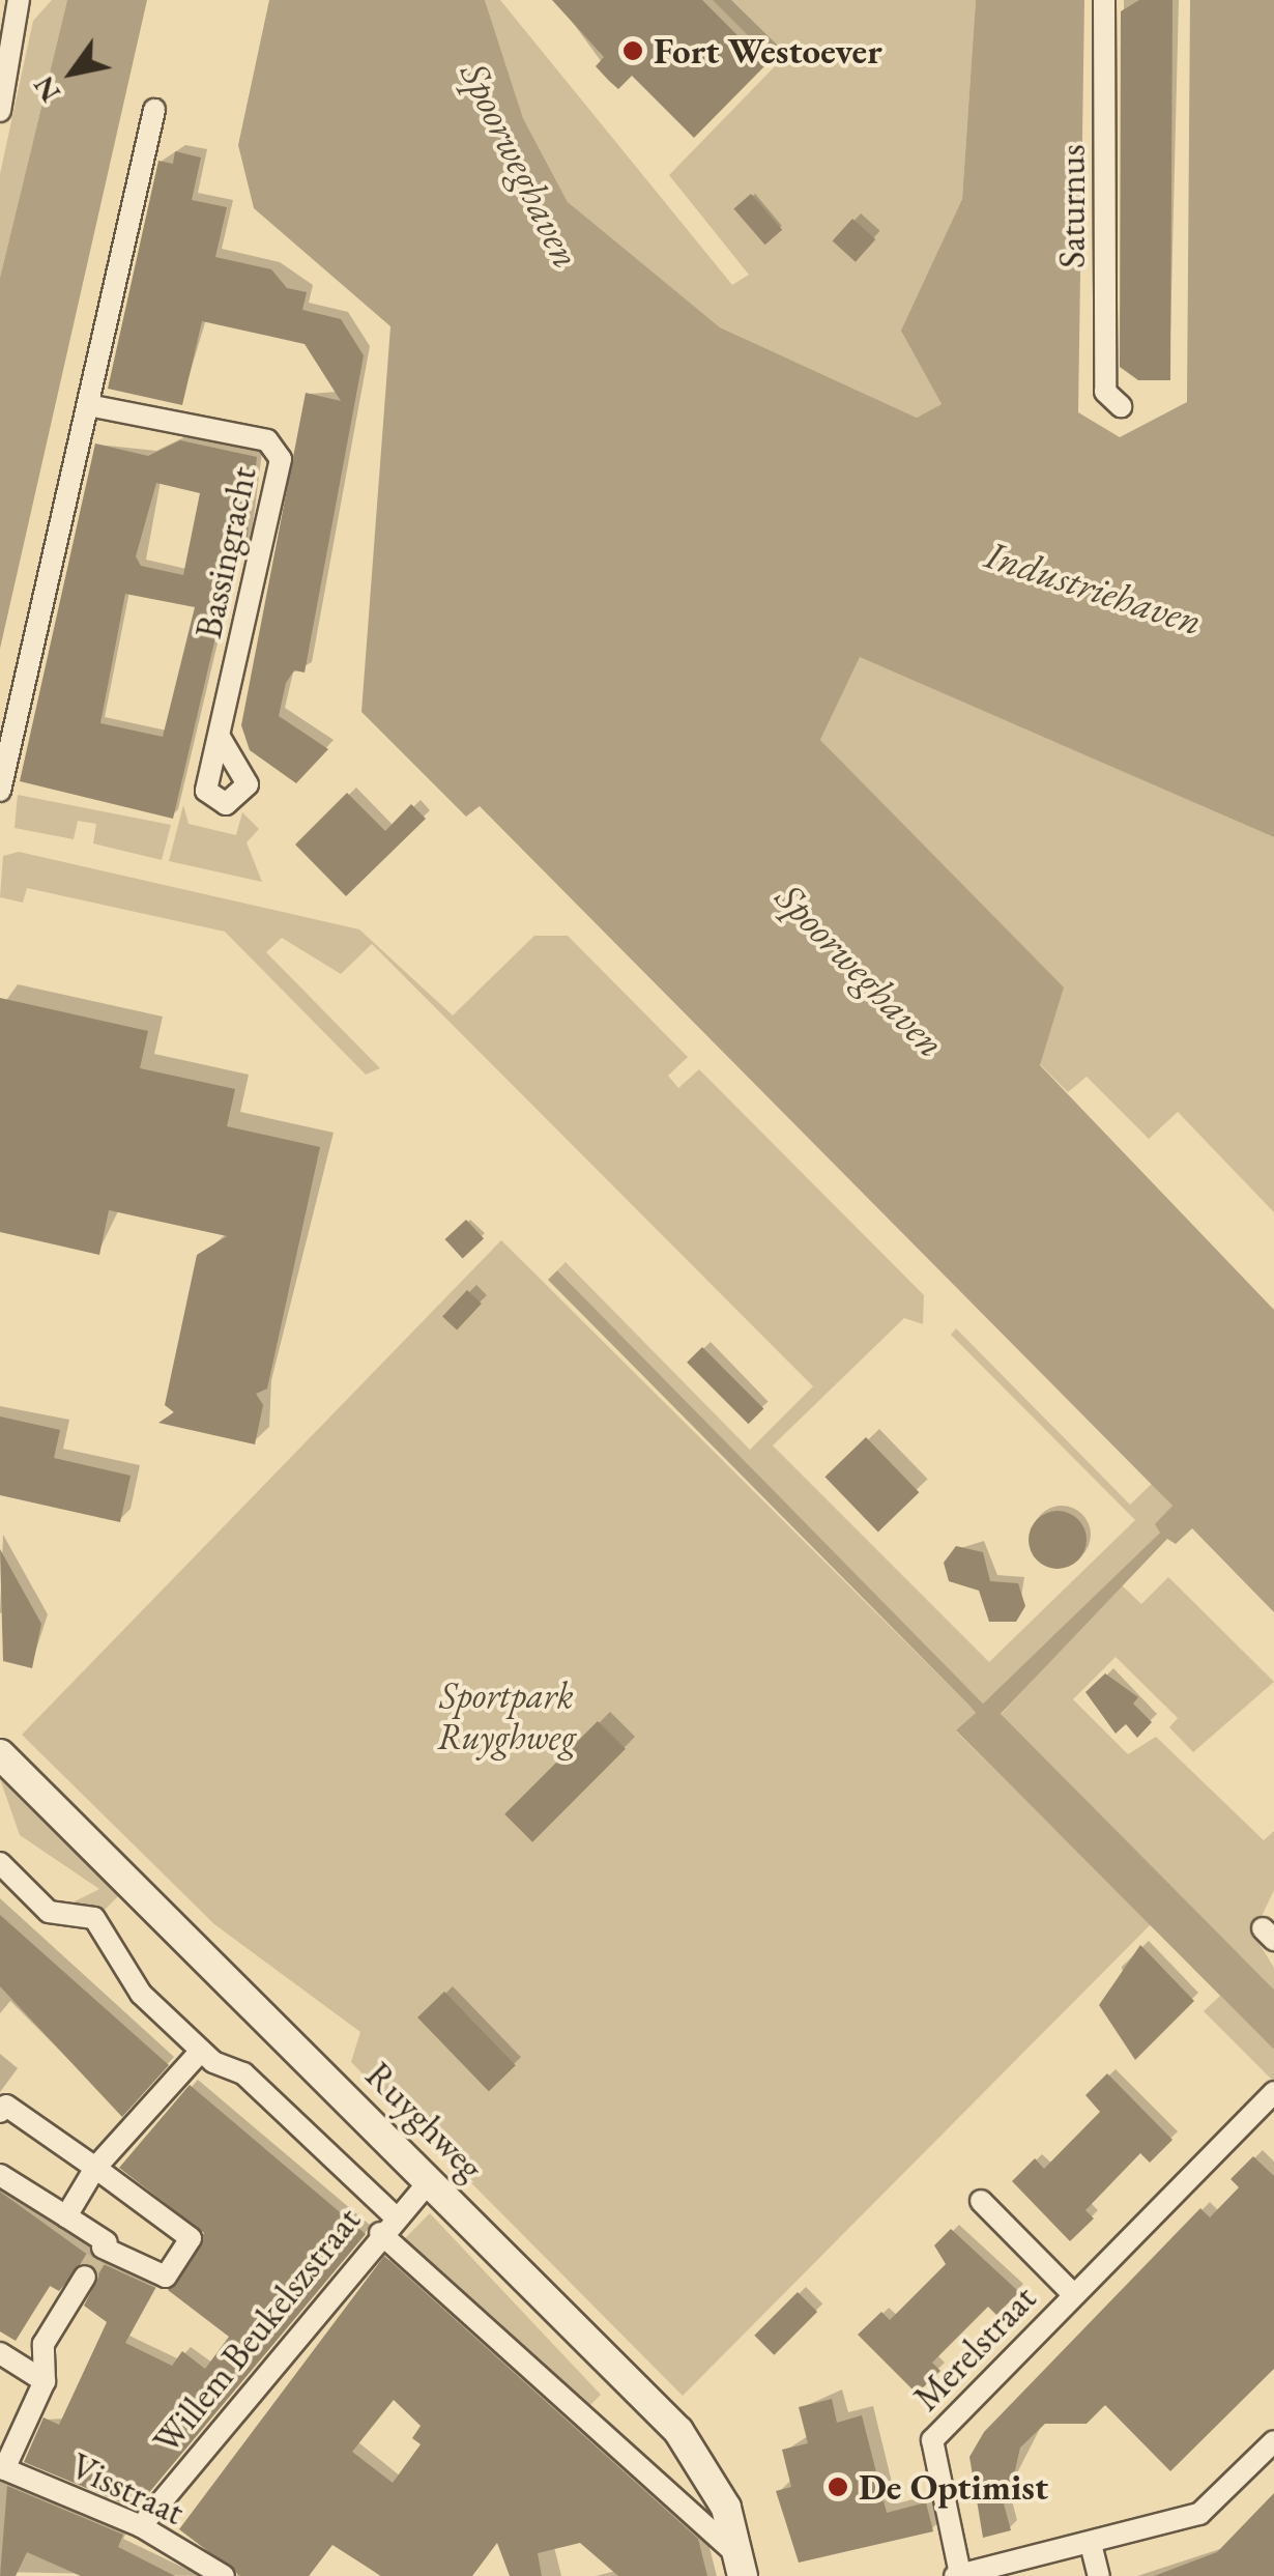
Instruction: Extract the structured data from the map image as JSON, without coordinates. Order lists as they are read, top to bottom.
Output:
{
  "streets": {
    "street": [
      "Saturnus",
      "Bassingracht",
      "Ruyghweg",
      "Willem Beukelszstraat",
      "Merelstraat",
      "Visstraat"
    ]
  },
  "crossings": [
    ["Ruyghweg", "Willem Beukelszstraat"],
    ["Willem Beukelszstraat", "Visstraat"]
  ],
  "water": ["Spoorweghaven", "Industriehaven"],
  "parks": ["Sportpark Ruyghweg"],
  "places": ["Fort Westoever", "De Optimist"],
  "north": "bottom left"
}
